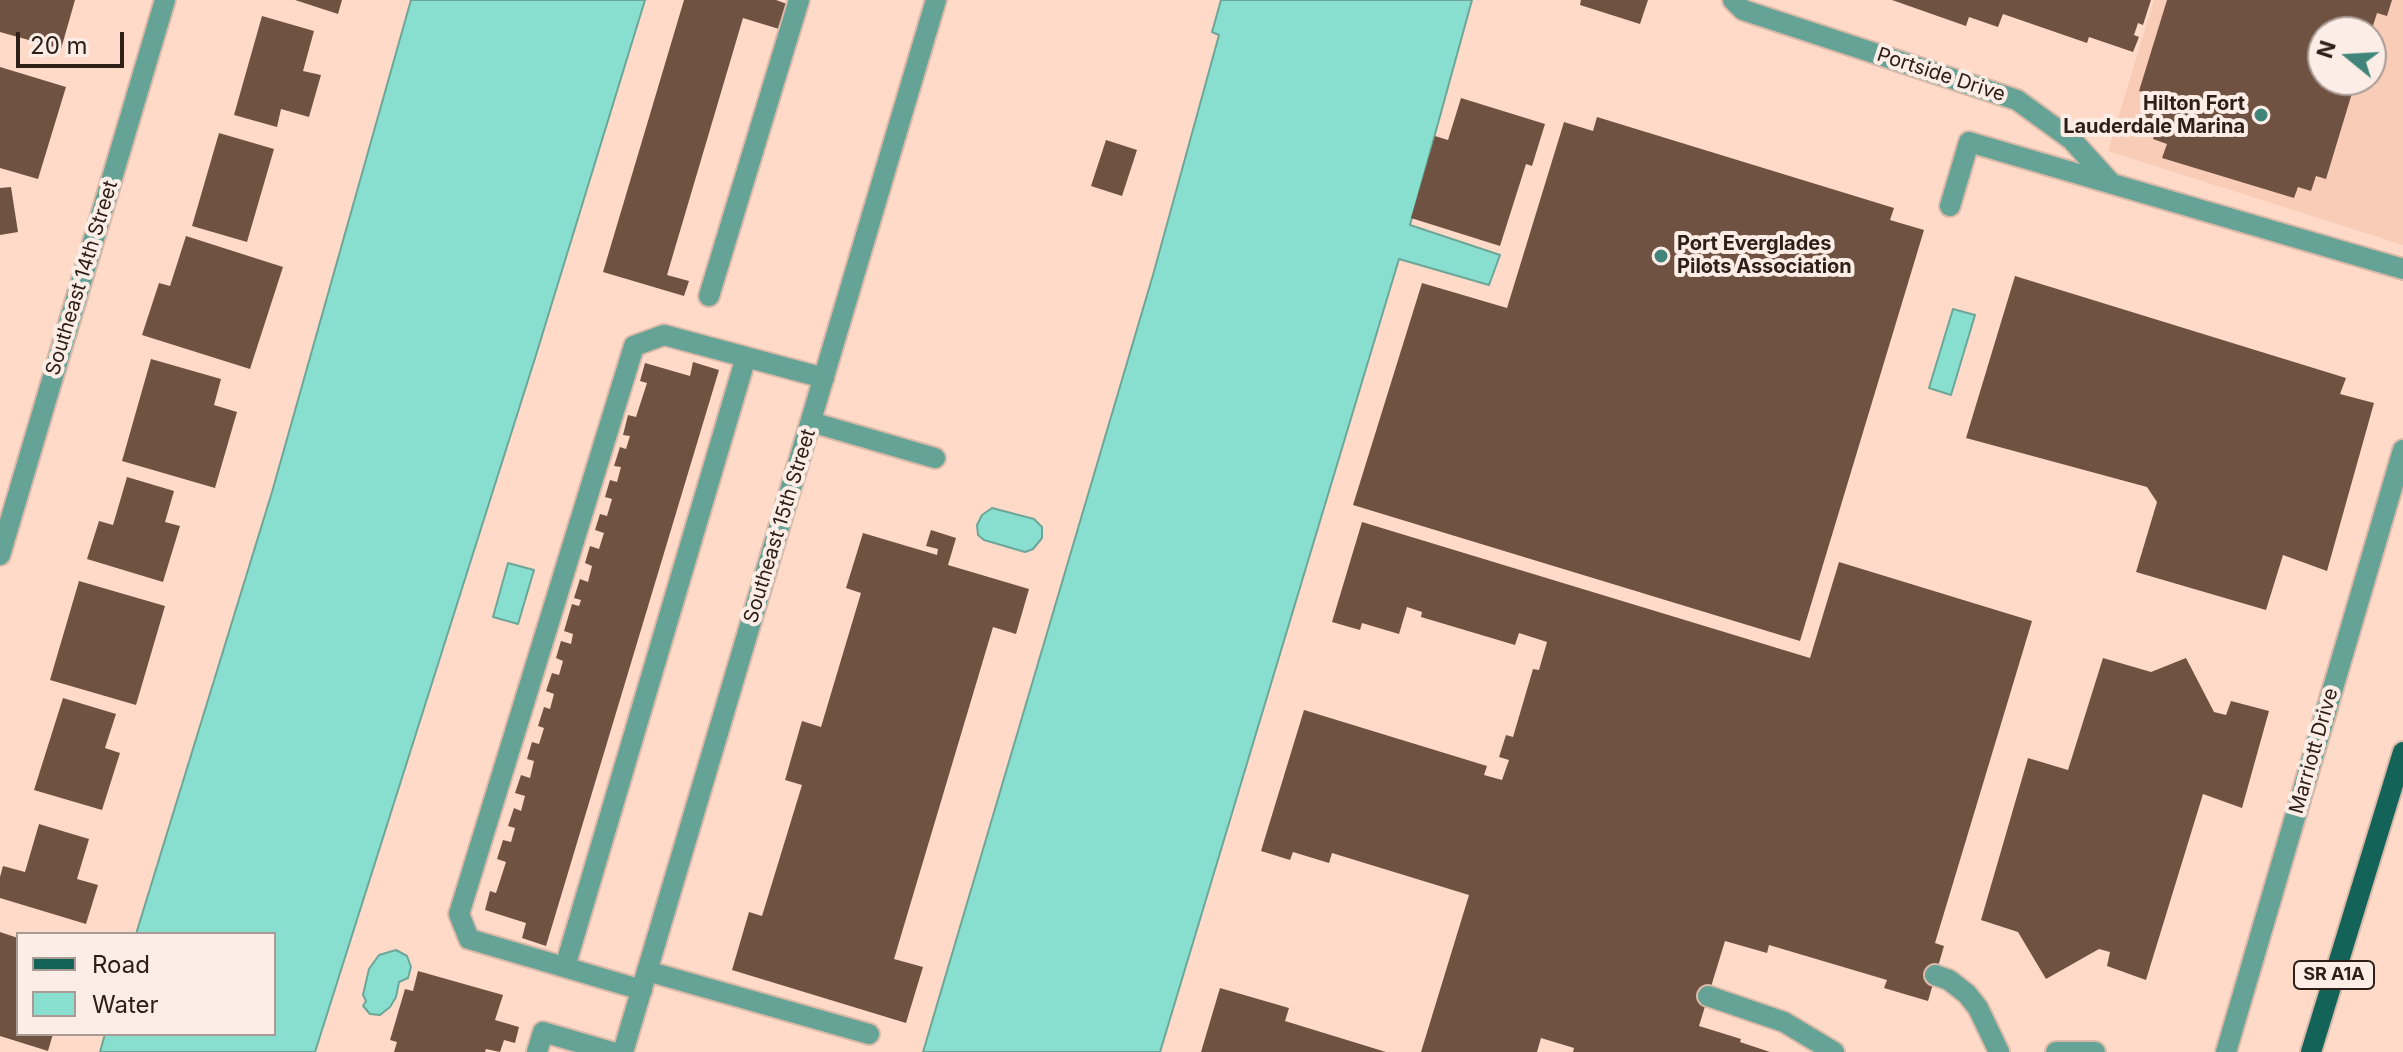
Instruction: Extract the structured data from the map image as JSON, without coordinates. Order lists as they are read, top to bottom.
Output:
{
  "streets": {
    "main road": ["SR A1A"],
    "street": [
      "Portside Drive",
      "Southeast 14th Street",
      "Southeast 15th Street",
      "Marriott Drive"
    ]
  },
  "places": ["Hilton Fort Lauderdale Marina", "Port Everglades Pilots Association"],
  "legend": ["Road", "Water"],
  "scale_bar": "20 m",
  "north": "left"
}
